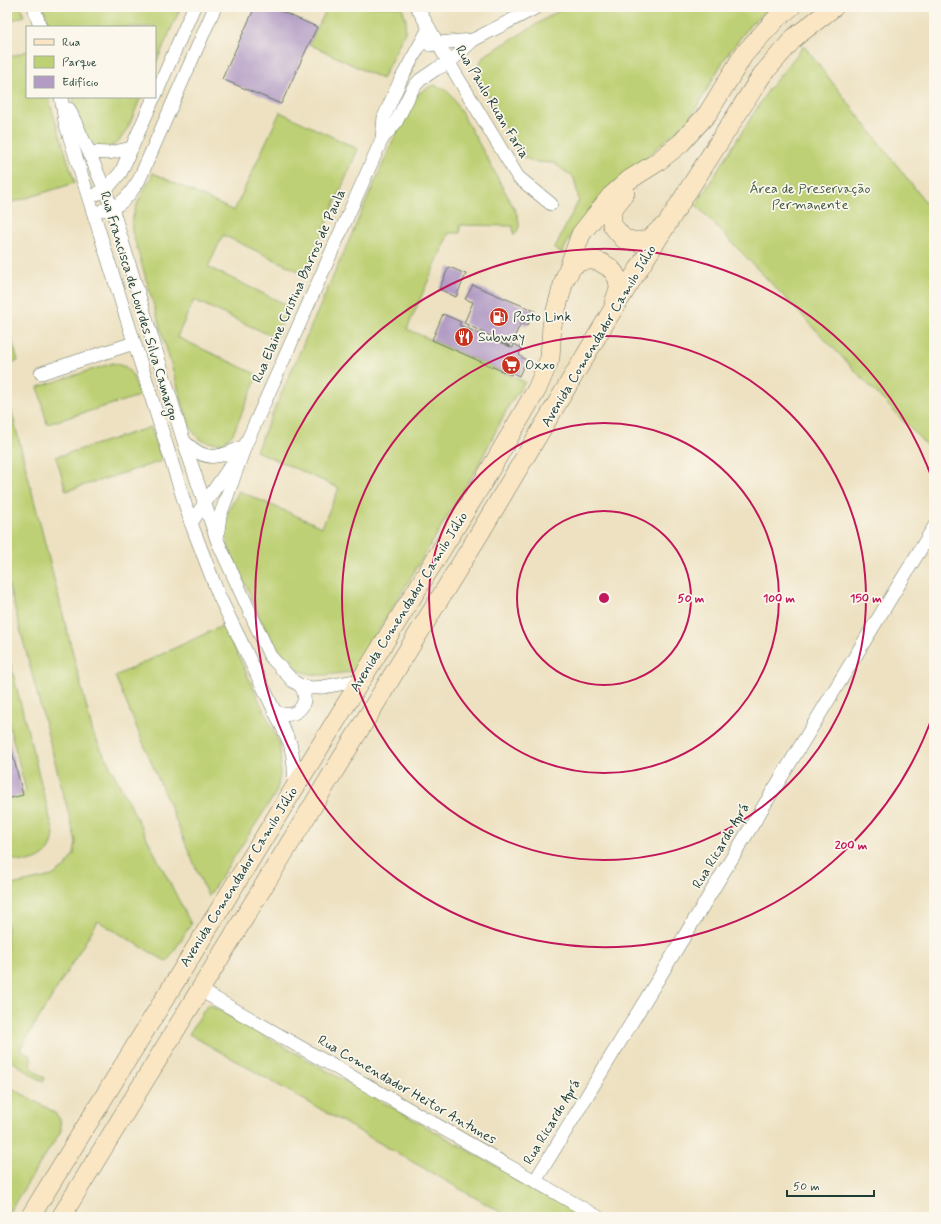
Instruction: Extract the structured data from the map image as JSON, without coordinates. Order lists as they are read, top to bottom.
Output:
{
  "streets": {
    "main road": ["Avenida Comendador Camilo Júlio"],
    "street": [
      "Rua Paulo Ruan Faria",
      "Rua Elaine Cristina Barros de Paula",
      "Rua Francisca de Lourdes Silva Camargo",
      "Rua Ricardo Aprá",
      "Rua Comendador Heitor Antunes"
    ]
  },
  "crossings": [
    ["Rua Paulo Ruan Faria", "Rua Elaine Cristina Barros de Paula"],
    ["Rua Elaine Cristina Barros de Paula", "Rua Francisca de Lourdes Silva Camargo"],
    ["Rua Francisca de Lourdes Silva Camargo", "Avenida Comendador Camilo Júlio"],
    ["Avenida Comendador Camilo Júlio", "Rua Comendador Heitor Antunes"],
    ["Rua Ricardo Aprá", "Rua Comendador Heitor Antunes"]
  ],
  "parks": ["Área de Preservação Permanente"],
  "places": {
    "fuel station": ["Posto Link"],
    "restaurant": ["Subway"],
    "supermarket": ["Oxxo"]
  },
  "legend": ["Rua", "Parque", "Edifício"],
  "scale_bar": "50 m",
  "rings": [
    "50 m",
    "100 m",
    "150 m",
    "200 m"
  ]
}
